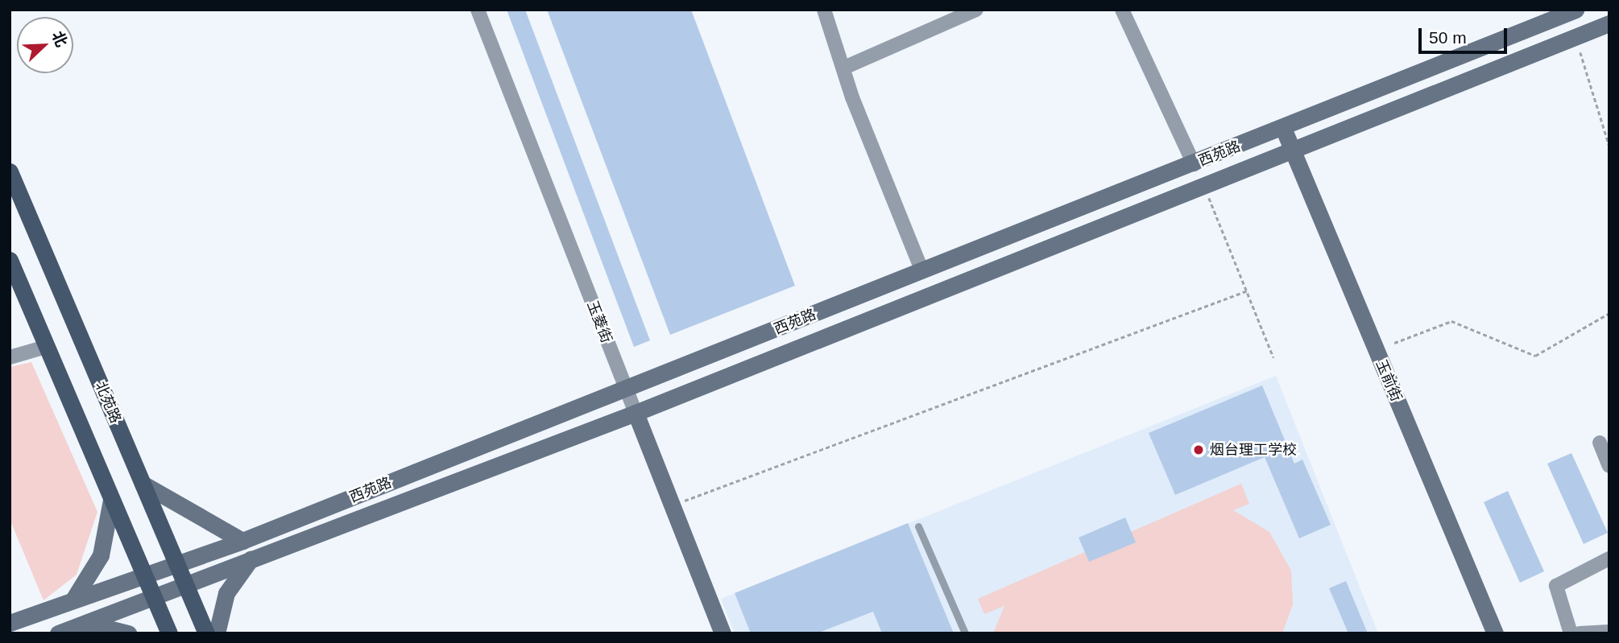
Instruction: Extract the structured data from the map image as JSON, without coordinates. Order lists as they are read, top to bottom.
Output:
{
  "streets": {
    "main road": [
      "西苑路",
      "玉菱街",
      "玉前街",
      "北苑路"
    ]
  },
  "crossings": [
    ["西苑路", "玉菱街"],
    ["西苑路", "玉前街"],
    ["西苑路", "北苑路"]
  ],
  "places": ["烟台理工学校"],
  "scale_bar": "50 m",
  "north": "top right"
}
